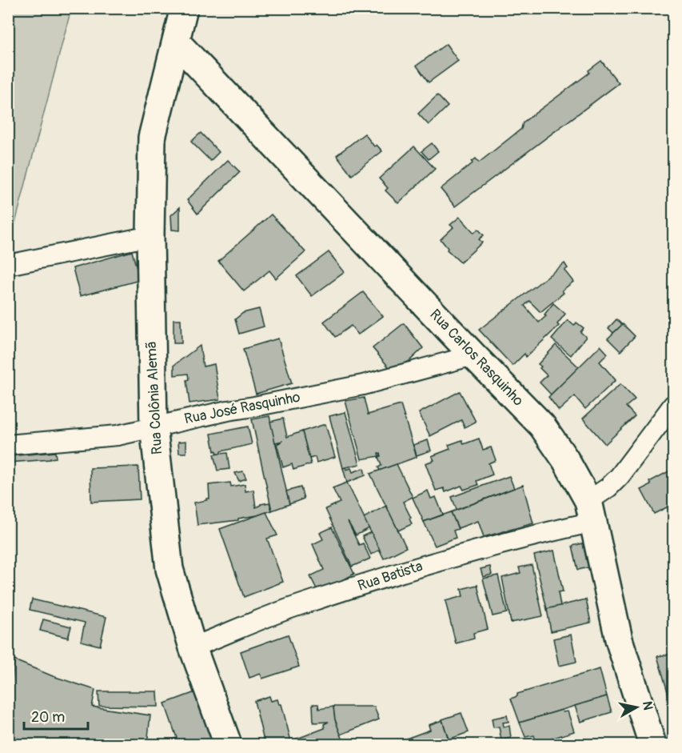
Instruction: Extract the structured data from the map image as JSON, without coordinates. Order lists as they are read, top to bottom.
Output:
{
  "streets": {
    "main road": ["Rua Carlos Rasquinho", "Rua Colônia Alemã"],
    "street": ["Rua José Rasquinho", "Rua Batista"]
  },
  "crossings": [
    ["Rua Carlos Rasquinho", "Rua Colônia Alemã"],
    ["Rua Carlos Rasquinho", "Rua José Rasquinho"],
    ["Rua Carlos Rasquinho", "Rua Batista"],
    ["Rua Colônia Alemã", "Rua José Rasquinho"],
    ["Rua Colônia Alemã", "Rua Batista"]
  ],
  "scale_bar": "20 m",
  "north": "right"
}
